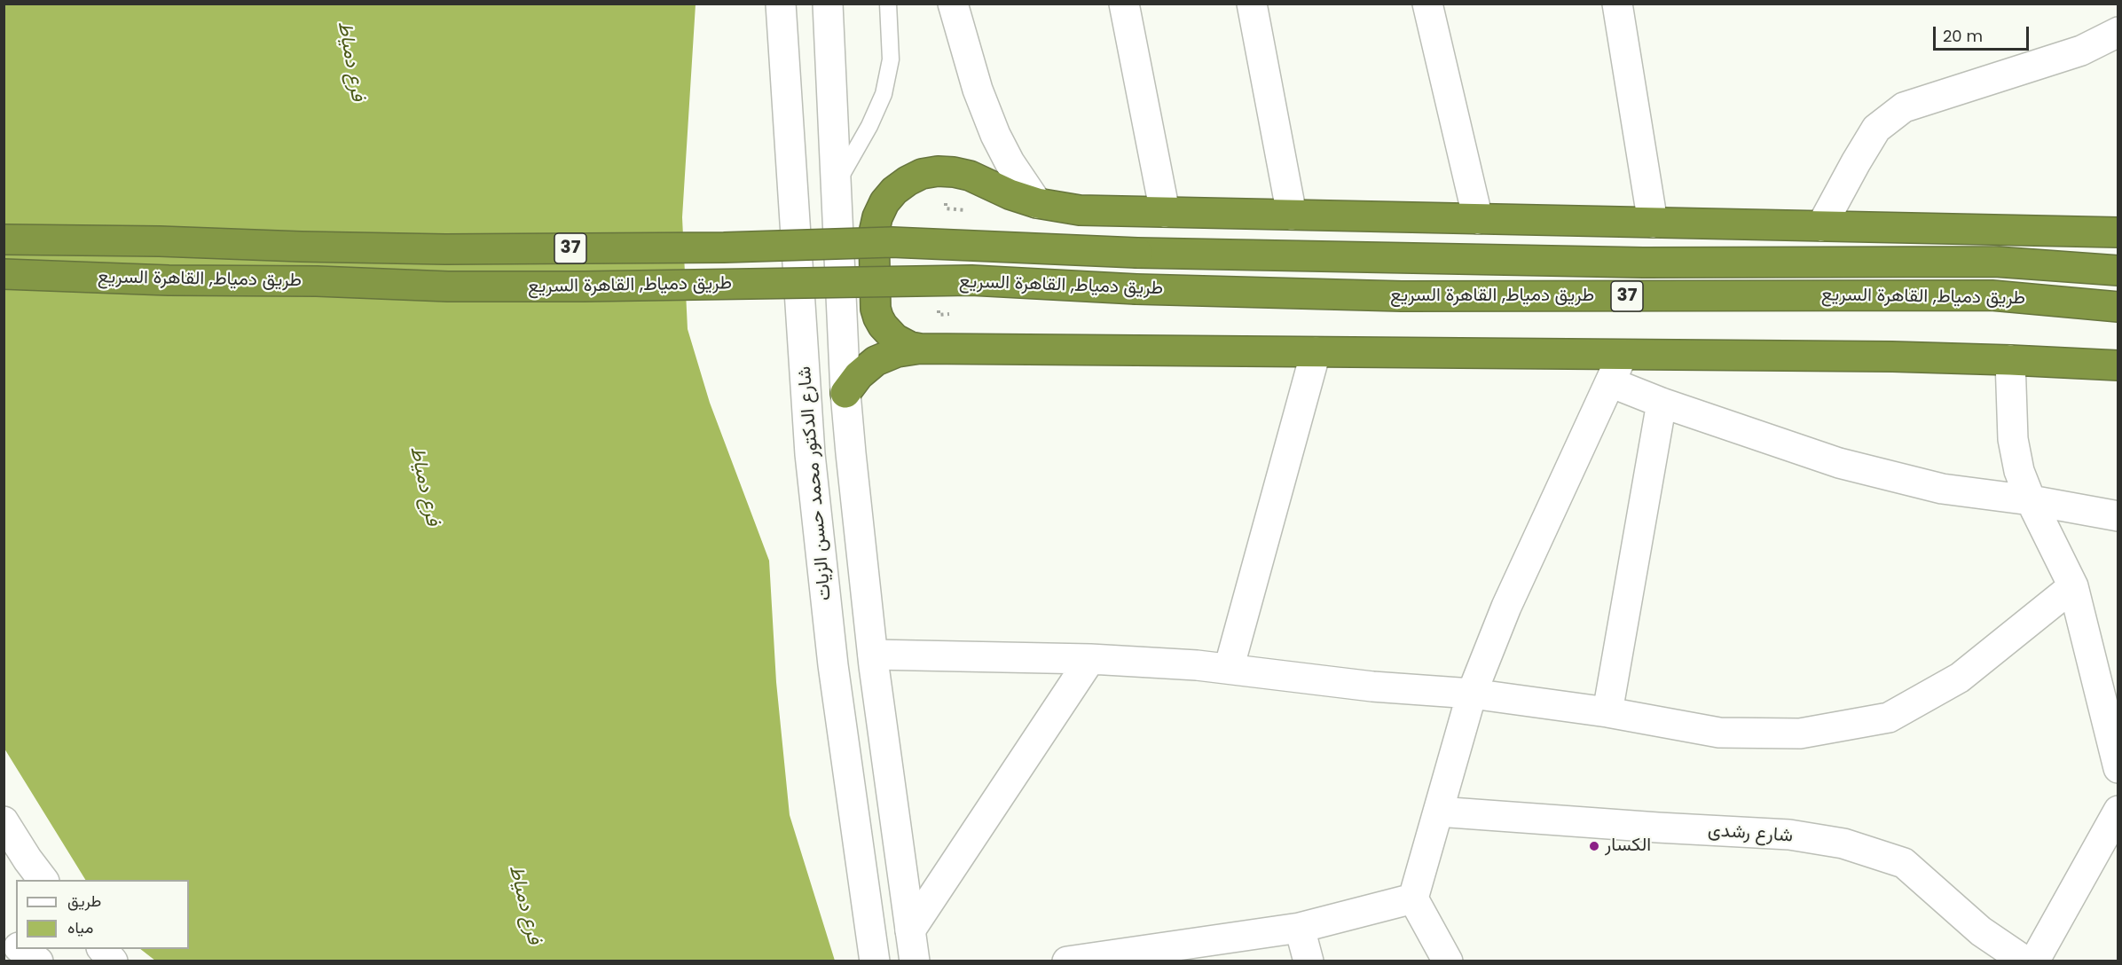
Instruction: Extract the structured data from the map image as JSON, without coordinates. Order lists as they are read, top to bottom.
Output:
{
  "streets": {
    "highway": ["37", "طريق دمياط, القاهرة السريع"],
    "street": ["شارع الدكتور محمد حسن الزيات", "شارع رشدى"]
  },
  "water": ["فرع دمياط"],
  "places": ["الكسار"],
  "legend": ["طريق", "مياه"],
  "scale_bar": "20 m"
}
